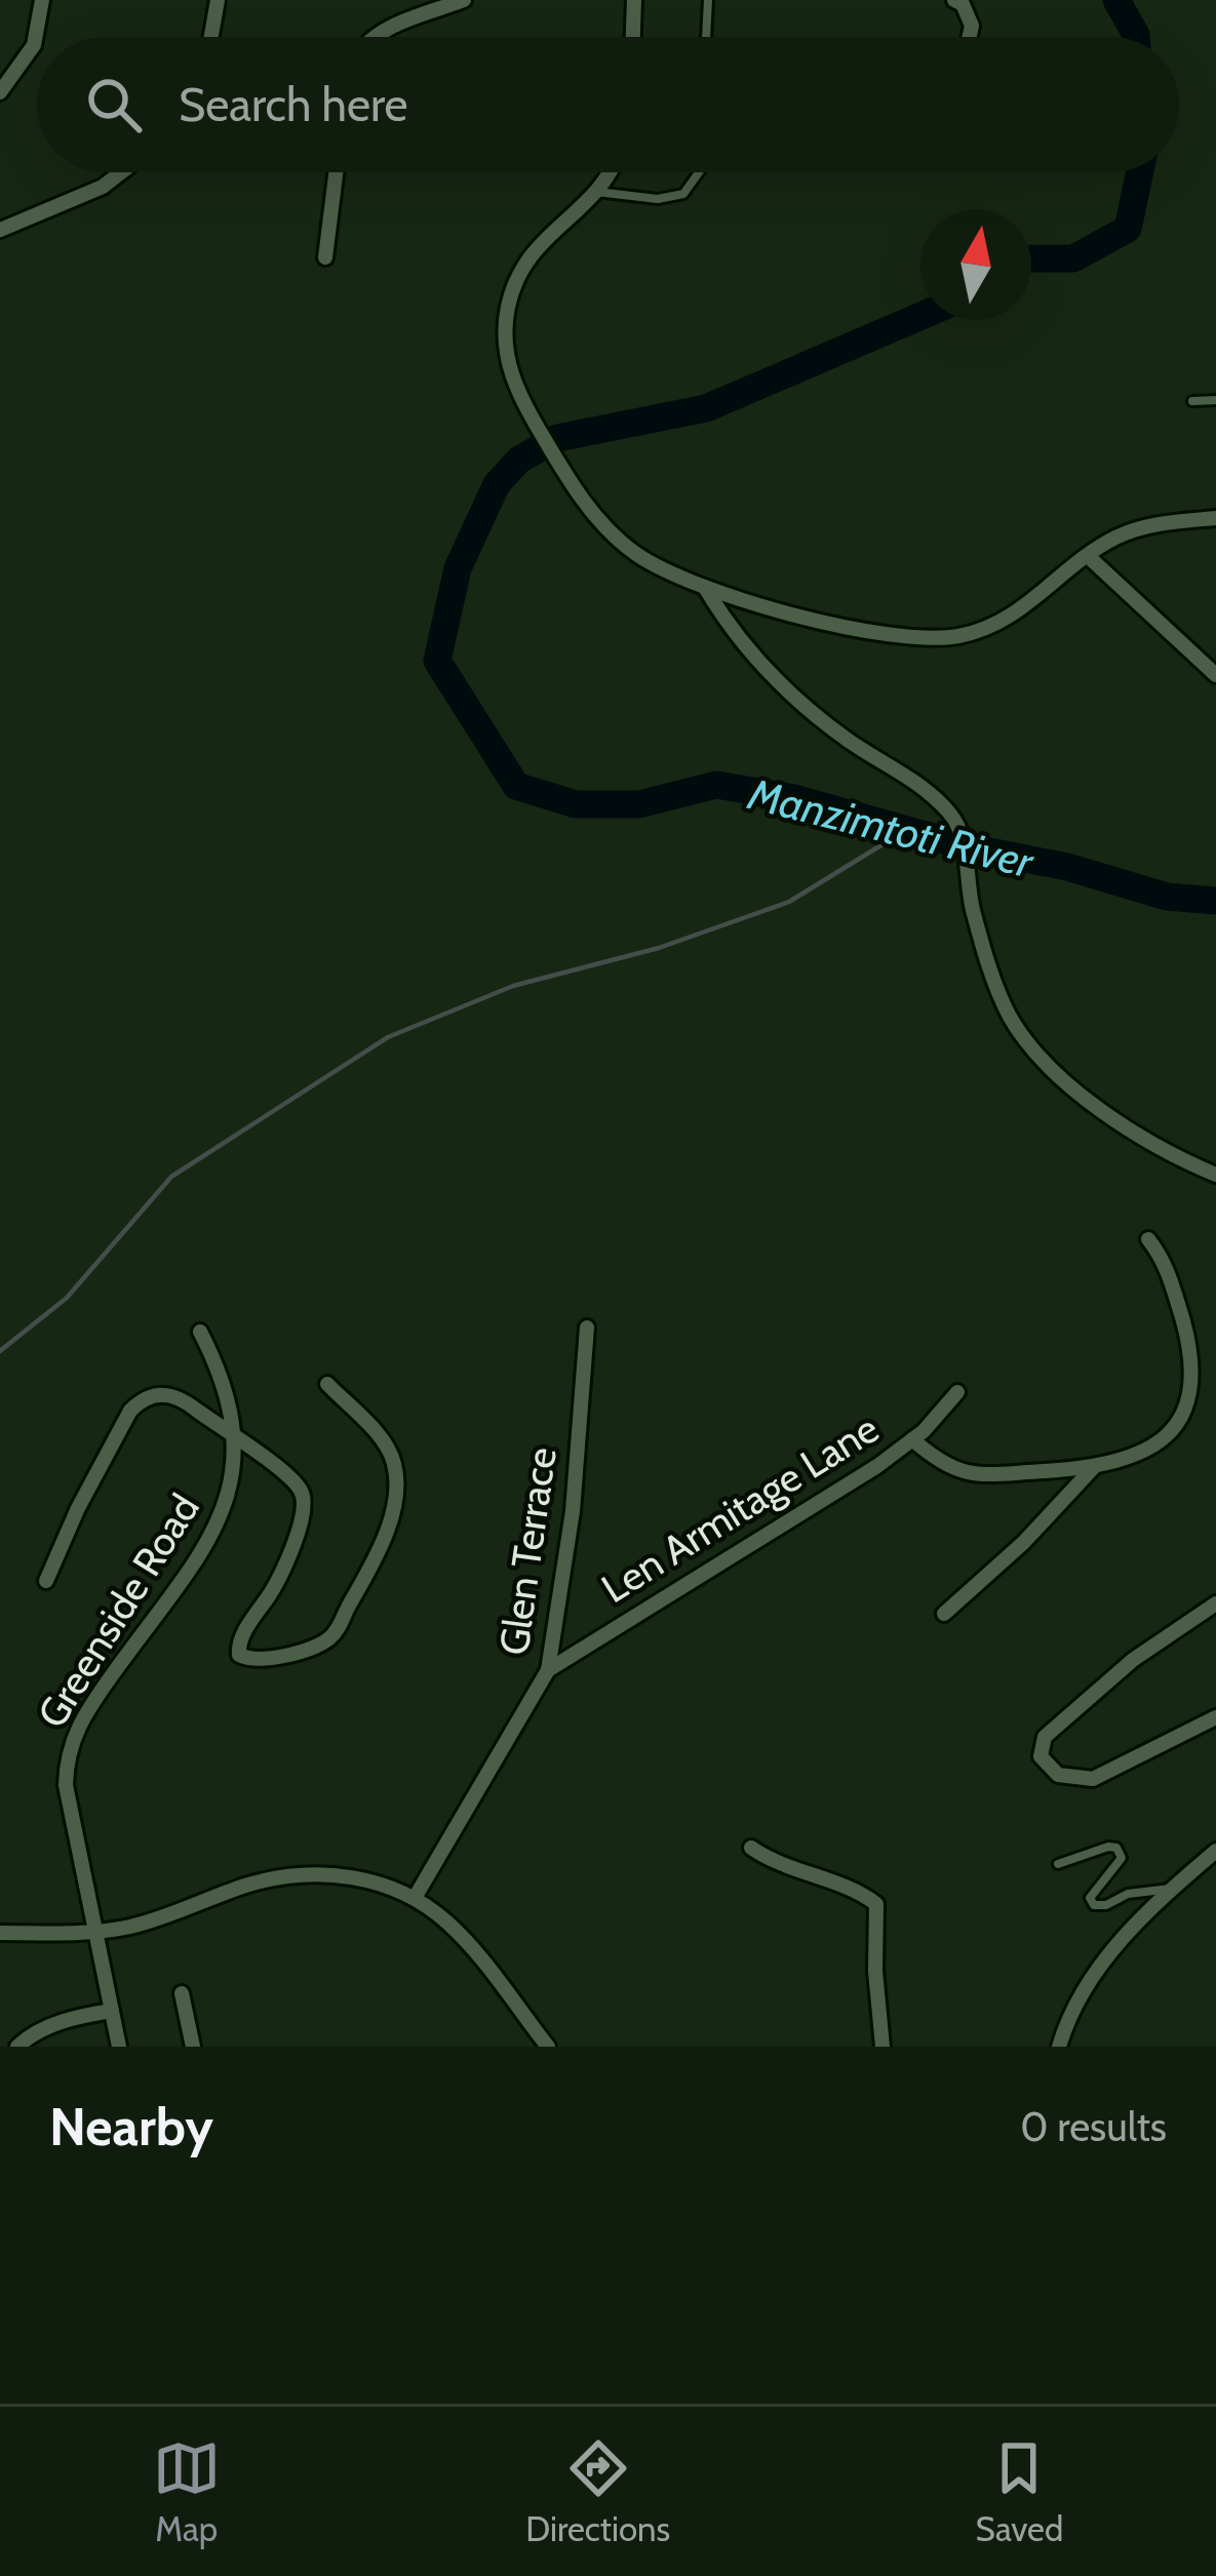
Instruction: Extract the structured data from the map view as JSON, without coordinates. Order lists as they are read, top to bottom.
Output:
{
  "streets": {
    "street": ["Len Armitage Lane", "Glen Terrace", "Greenside Road"]
  },
  "crossings": [
    ["Len Armitage Lane", "Glen Terrace"]
  ],
  "water": ["Manzimtoti River"],
  "north": "top",
  "page": {
    "search": "Search here",
    "heading": ["Nearby", "0 results"],
    "nav": ["Map", "Directions", "Saved"]
  }
}
